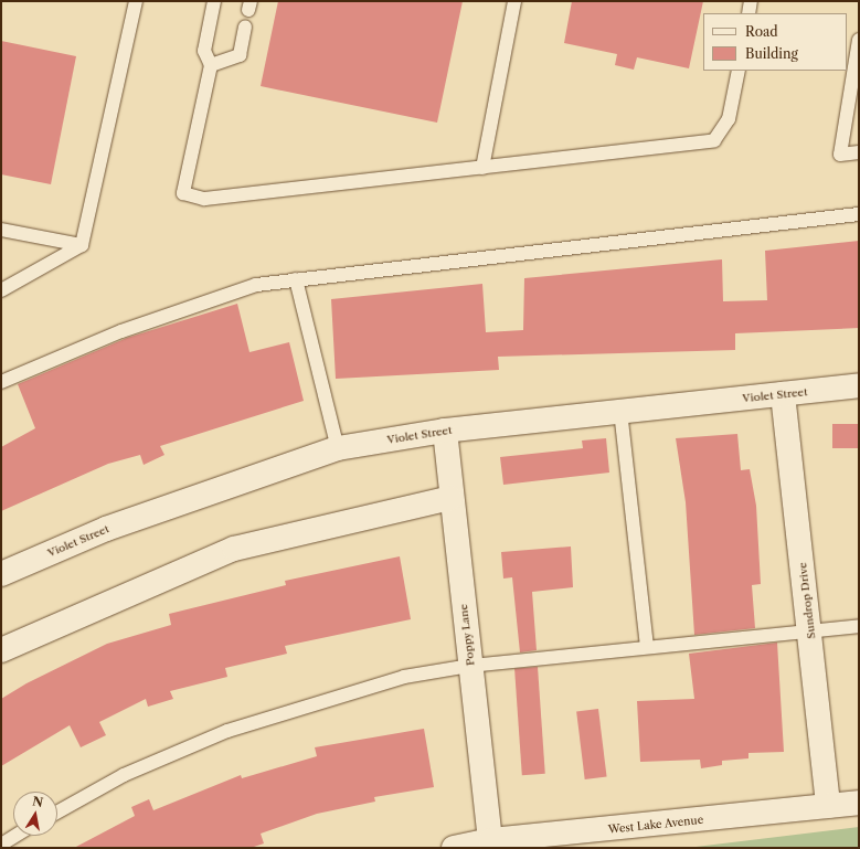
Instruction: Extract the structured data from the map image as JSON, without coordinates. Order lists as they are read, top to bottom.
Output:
{
  "streets": {
    "street": [
      "Violet Street",
      "Sundrop Drive",
      "Poppy Lane",
      "West Lake Avenue"
    ]
  },
  "crossings": [
    ["Violet Street", "Sundrop Drive"],
    ["Violet Street", "Poppy Lane"],
    ["Sundrop Drive", "West Lake Avenue"],
    ["Poppy Lane", "West Lake Avenue"]
  ],
  "legend": ["Road", "Building"],
  "north": "top"
}
